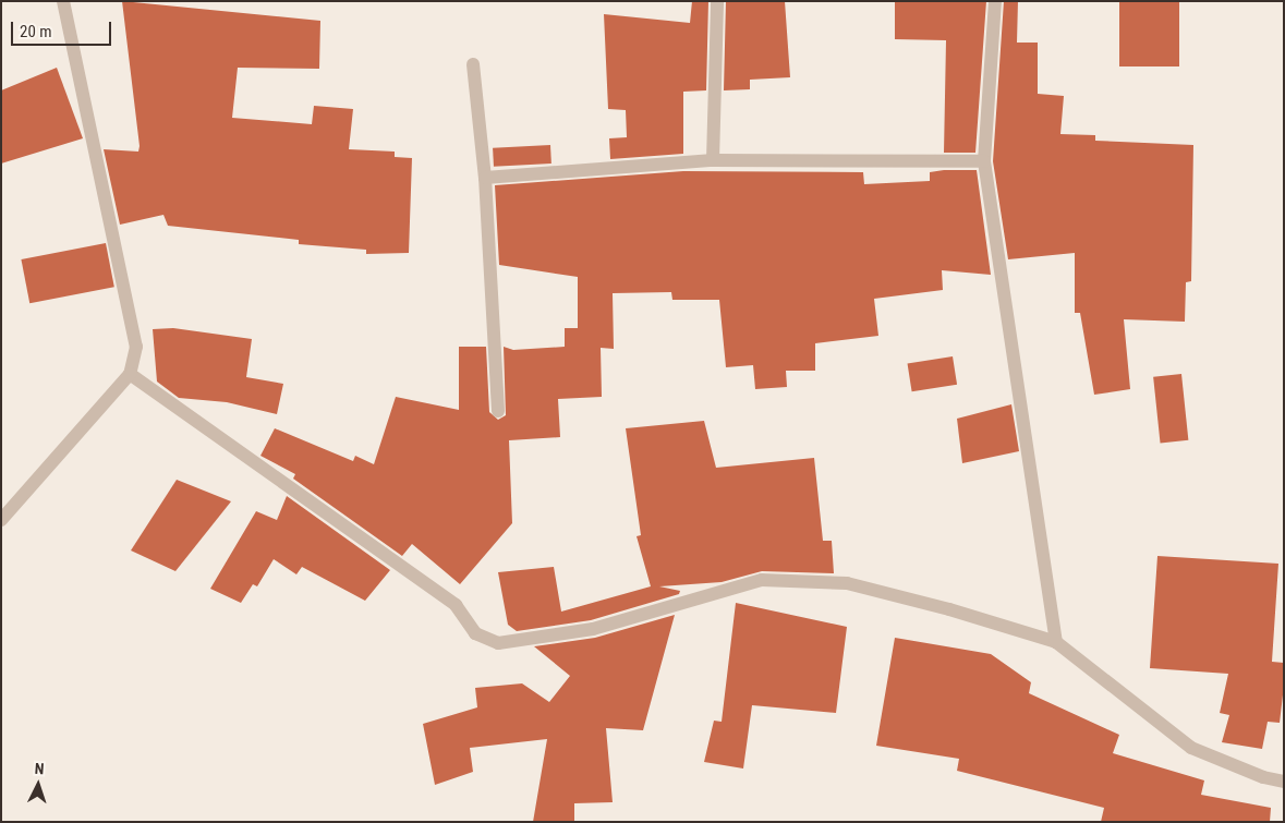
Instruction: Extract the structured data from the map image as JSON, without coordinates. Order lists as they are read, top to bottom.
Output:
{
  "scale_bar": "20 m",
  "north": "top"
}
